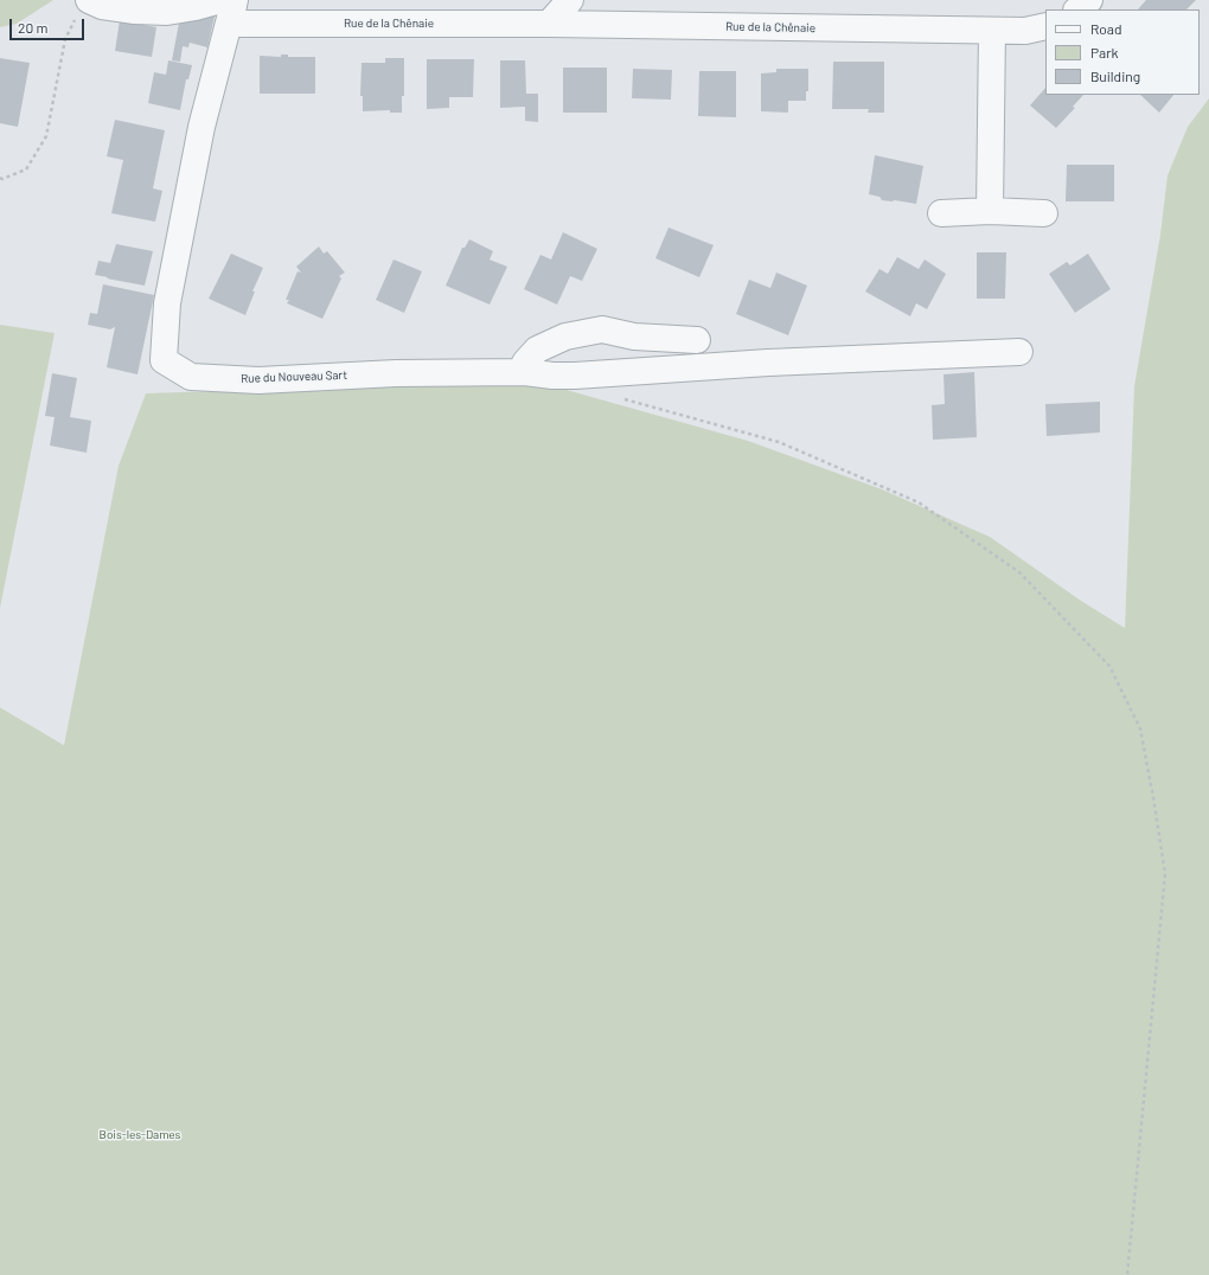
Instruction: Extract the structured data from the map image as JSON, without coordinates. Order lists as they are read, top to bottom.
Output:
{
  "streets": {
    "street": ["Rue de la Chênaie", "Rue du Nouveau Sart"]
  },
  "crossings": [
    ["Rue de la Chênaie", "Rue du Nouveau Sart"]
  ],
  "parks": ["Bois-les-Dames"],
  "legend": ["Road", "Park", "Building"],
  "scale_bar": "20 m"
}
